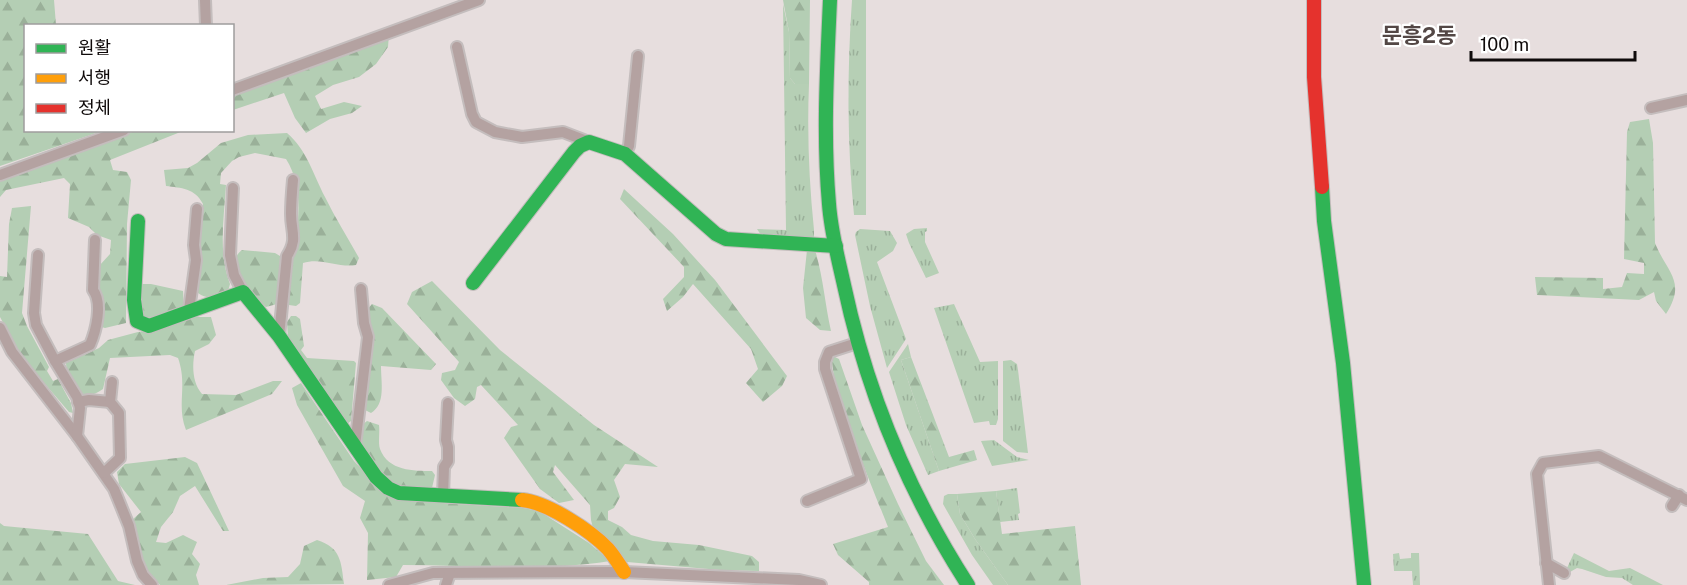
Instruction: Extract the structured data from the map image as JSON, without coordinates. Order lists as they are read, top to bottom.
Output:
{
  "districts": ["문흥2동"],
  "legend": ["원활", "서행", "정체"],
  "scale_bar": "100 m"
}
